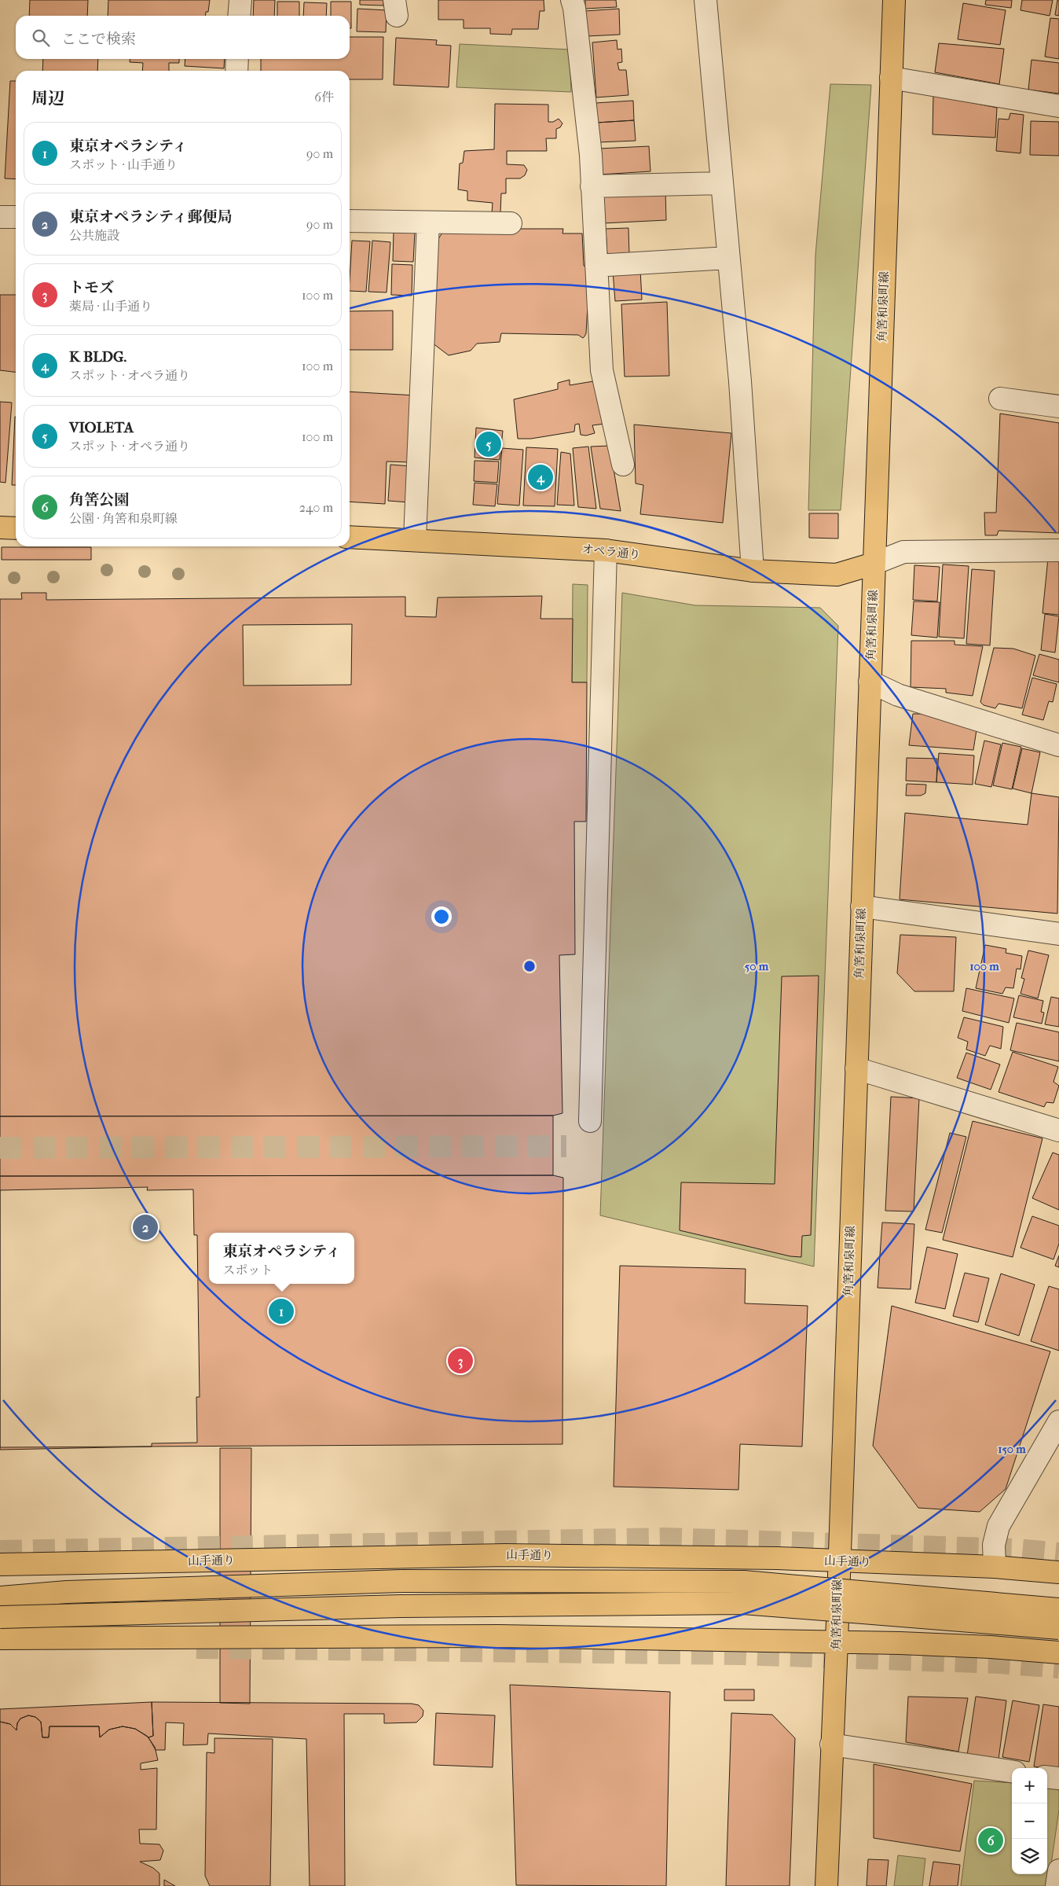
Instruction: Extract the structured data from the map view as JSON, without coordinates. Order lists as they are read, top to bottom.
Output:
{
  "streets": {
    "main road": ["角筈和泉町線", "オペラ通り", "山手通り"]
  },
  "crossings": [
    ["角筈和泉町線", "オペラ通り"],
    ["角筈和泉町線", "山手通り"]
  ],
  "page": {
    "search": "ここで検索",
    "heading": ["周辺", "6件"],
    "list": [
      {
        "mark": "1",
        "name": "東京オペラシティ",
        "note": "スポット · 山手通り",
        "value": "90 m"
      },
      {
        "mark": "2",
        "name": "東京オペラシティ郵便局",
        "note": "公共施設",
        "value": "90 m"
      },
      {
        "mark": "3",
        "name": "トモズ",
        "note": "薬局 · 山手通り",
        "value": "100 m"
      },
      {
        "mark": "4",
        "name": "K BLDG.",
        "note": "スポット · オペラ通り",
        "value": "100 m"
      },
      {
        "mark": "5",
        "name": "VIOLETA",
        "note": "スポット · オペラ通り",
        "value": "100 m"
      },
      {
        "mark": "6",
        "name": "角筈公園",
        "note": "公園 · 角筈和泉町線",
        "value": "240 m"
      }
    ],
    "pins": [
      "5",
      "4",
      "2",
      "1",
      "3",
      "6"
    ],
    "popup": ["東京オペラシティ", "スポット"],
    "map_buttons": ["+", "−"]
  },
  "rings": ["50 m", "100 m", "150 m"]
}
